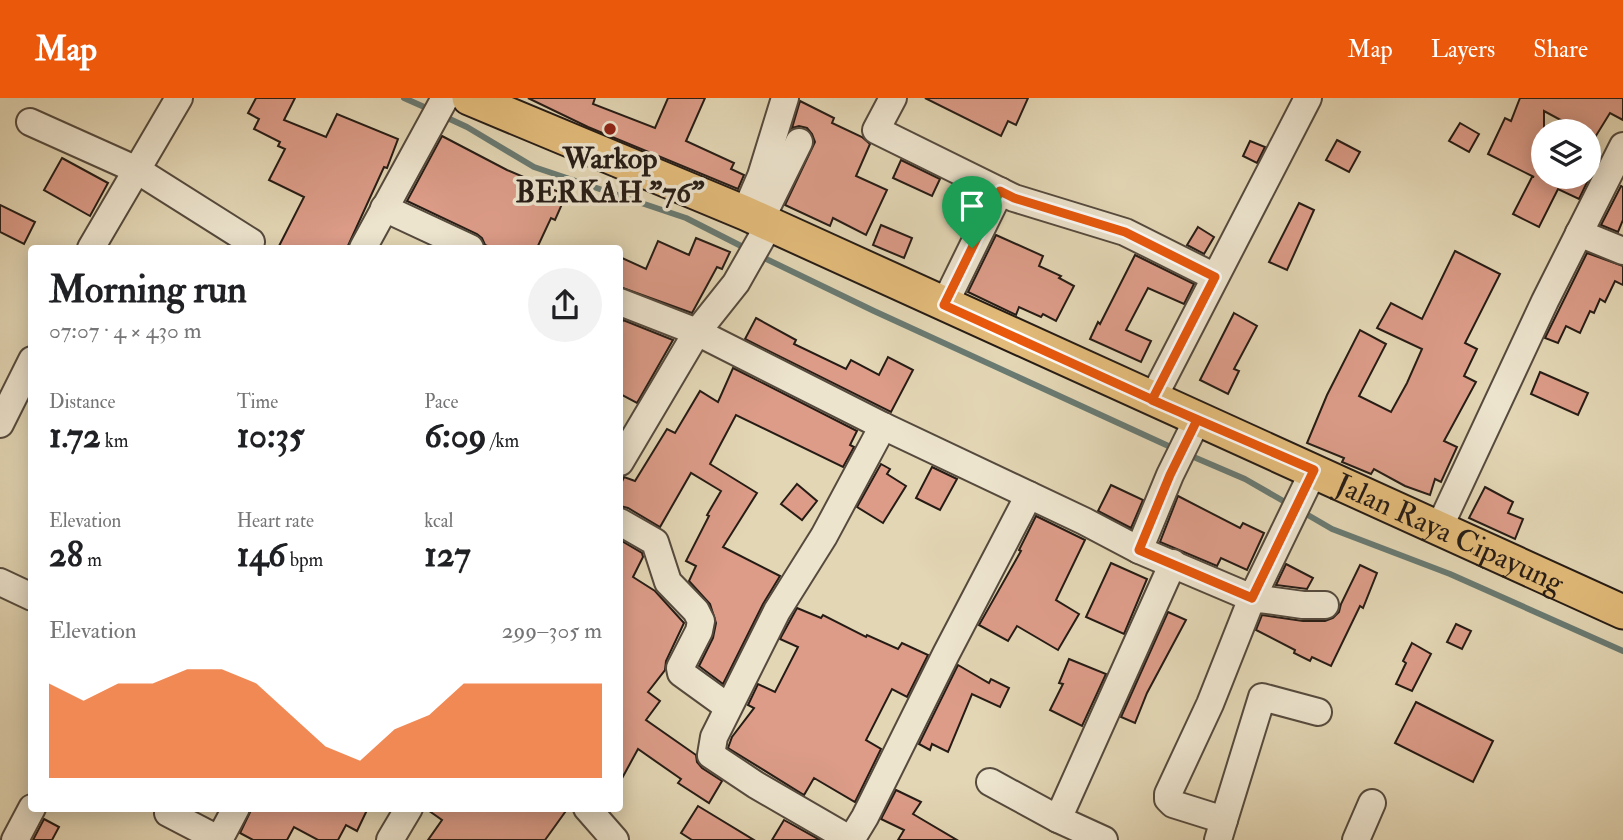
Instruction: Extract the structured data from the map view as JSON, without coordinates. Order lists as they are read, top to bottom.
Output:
{
  "streets": {
    "main road": ["Jalan Raya Cipayung"]
  },
  "places": ["Warkop BERKAH \"76\""],
  "page": {
    "header": "Map",
    "nav": ["Map", "Layers", "Share"],
    "heading": ["Morning run", "07:07 · 4 × 430 m"],
    "stats": [
      ["Distance", "1.72 km"],
      ["Time", "10:35"],
      ["Pace", "6:09 /km"],
      ["Elevation", "28 m"],
      ["Heart rate", "146 bpm"],
      ["kcal", "127"]
    ],
    "chart": ["Elevation", "299–305 m"]
  }
}
